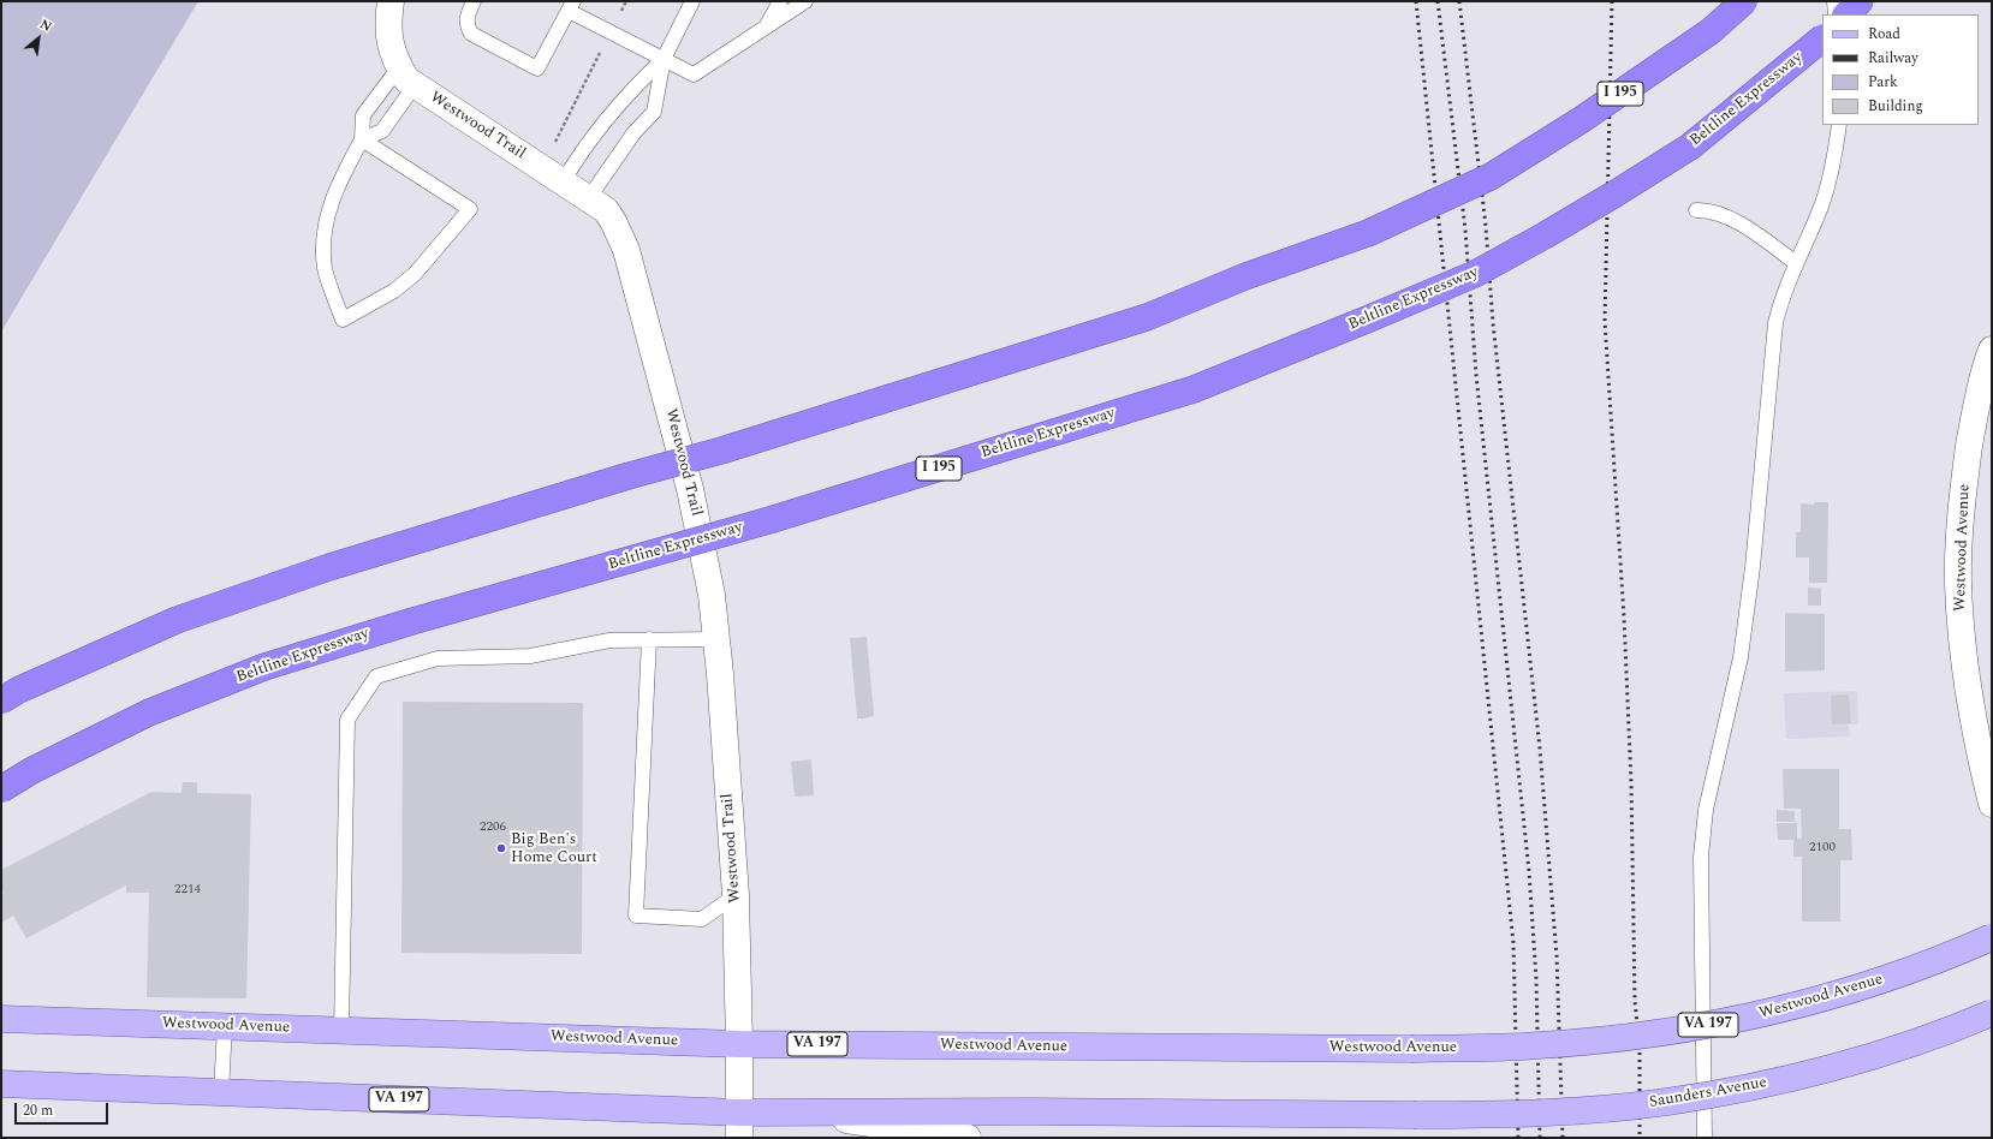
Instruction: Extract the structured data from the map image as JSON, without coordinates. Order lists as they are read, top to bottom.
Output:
{
  "streets": {
    "highway": ["I 195", "Beltline Expressway"],
    "main road": ["Westwood Avenue", "VA 197", "Saunders Avenue"],
    "street": ["Westwood Trail"]
  },
  "crossings": [
    ["Westwood Trail", "Westwood Avenue"],
    ["Westwood Trail", "VA 197"],
    ["VA 197", "Saunders Avenue"]
  ],
  "places": ["Big Ben's Home Court"],
  "house_numbers": ["2206", "2100", "2214"],
  "legend": [
    "Road",
    "Railway",
    "Park",
    "Building"
  ],
  "scale_bar": "20 m",
  "north": "top right"
}
